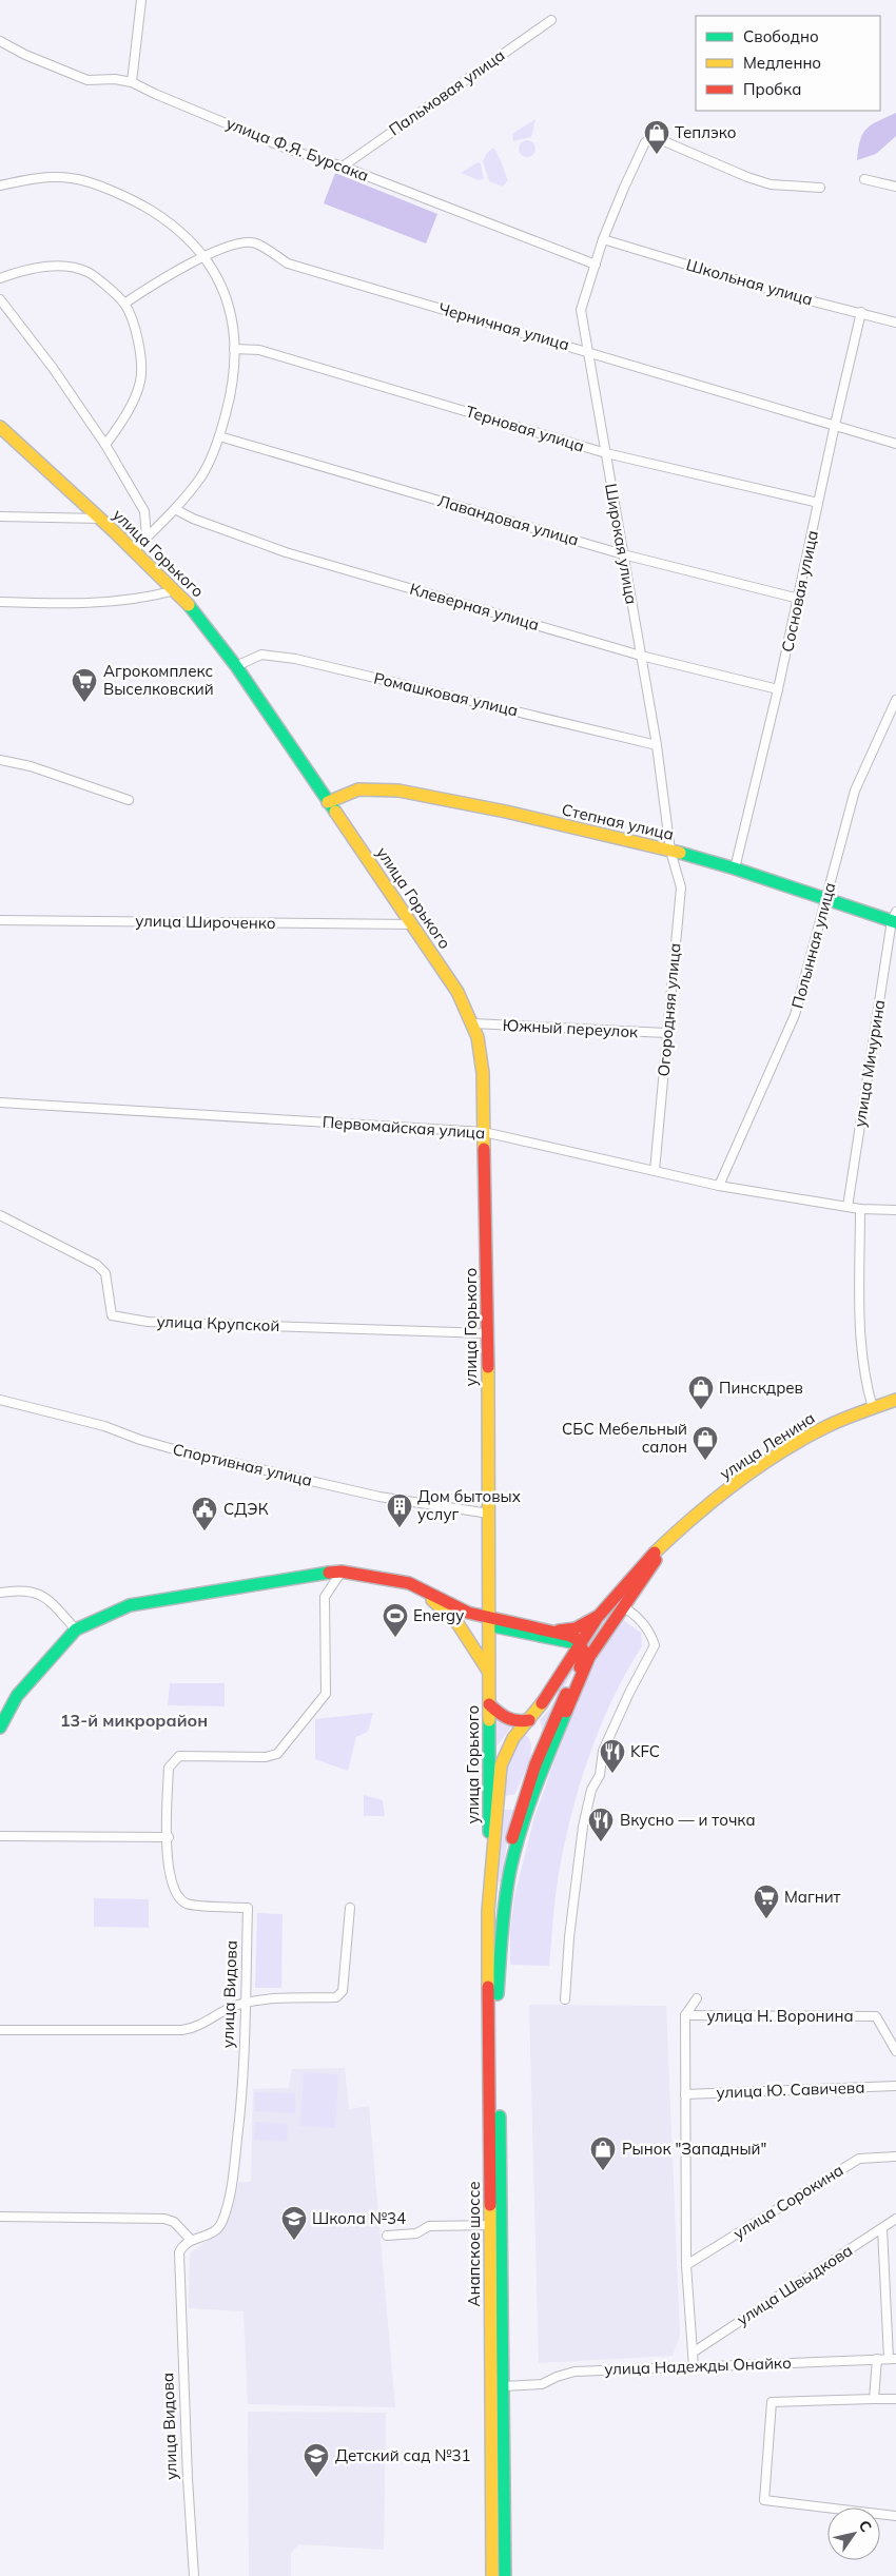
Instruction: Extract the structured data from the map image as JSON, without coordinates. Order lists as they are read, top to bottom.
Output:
{
  "streets": {
    "main road": [
      "улица Горького",
      "Степная улица",
      "улица Ленина",
      "Анапское шоссе"
    ],
    "street": [
      "Пальмовая улица",
      "улица Ф.Я. Бурсака",
      "Школьная улица",
      "Черничная улица",
      "Терновая улица",
      "Лавандовая улица",
      "Широкая улица",
      "Сосновая улица",
      "Клеверная улица",
      "Ромашковая улица",
      "улица Широченко",
      "Полынная улица",
      "Огородняя улица",
      "Южный переулок",
      "улица Мичурина",
      "Первомайская улица",
      "улица Крупской",
      "Спортивная улица",
      "улица Видова",
      "улица Н. Воронина",
      "улица Ю. Савичева",
      "улица Сорокина",
      "улица Швыдкова",
      "улица Надежды Онайко"
    ]
  },
  "crossings": [
    ["Пальмовая улица", "улица Ф.Я. Бурсака"],
    ["улица Ф.Я. Бурсака", "Широкая улица"],
    ["Школьная улица", "Широкая улица"],
    ["Школьная улица", "Сосновая улица"],
    ["Черничная улица", "Широкая улица"],
    ["Черничная улица", "Сосновая улица"],
    ["Терновая улица", "Широкая улица"],
    ["Терновая улица", "Сосновая улица"],
    ["Лавандовая улица", "Широкая улица"],
    ["Лавандовая улица", "Сосновая улица"],
    ["Широкая улица", "Клеверная улица"],
    ["Широкая улица", "Ромашковая улица"],
    ["Широкая улица", "Степная улица"],
    ["Широкая улица", "Огородняя улица"],
    ["улица Горького", "Ромашковая улица"],
    ["улица Горького", "Степная улица"],
    ["улица Горького", "улица Широченко"],
    ["улица Горького", "Южный переулок"],
    ["улица Горького", "Первомайская улица"],
    ["улица Горького", "улица Крупской"],
    ["улица Горького", "Спортивная улица"],
    ["улица Горького", "Анапское шоссе"],
    ["Сосновая улица", "Клеверная улица"],
    ["Сосновая улица", "Степная улица"],
    ["Степная улица", "Полынная улица"],
    ["Степная улица", "Огородняя улица"],
    ["Степная улица", "улица Мичурина"],
    ["Полынная улица", "Первомайская улица"],
    ["Огородняя улица", "Южный переулок"],
    ["Огородняя улица", "Первомайская улица"],
    ["улица Мичурина", "Первомайская улица"],
    ["Анапское шоссе", "улица Надежды Онайко"]
  ],
  "districts": ["13-й микрорайон"],
  "places": {
    "shop": [
      "Теплэко",
      "Пинскдрев",
      "СБС Мебельный салон",
      "Рынок \"Западный\""
    ],
    "supermarket": ["Агрокомплекс Выселковский", "Магнит"],
    "building": ["Дом бытовых услуг"],
    "public building": ["СДЭК"],
    "sports": ["Energy"],
    "restaurant": ["KFC", "Вкусно — и точка"],
    "school or university": ["Школа №34", "Детский сад №31"]
  },
  "legend": ["Свободно", "Медленно", "Пробка"],
  "north": "top right"
}
